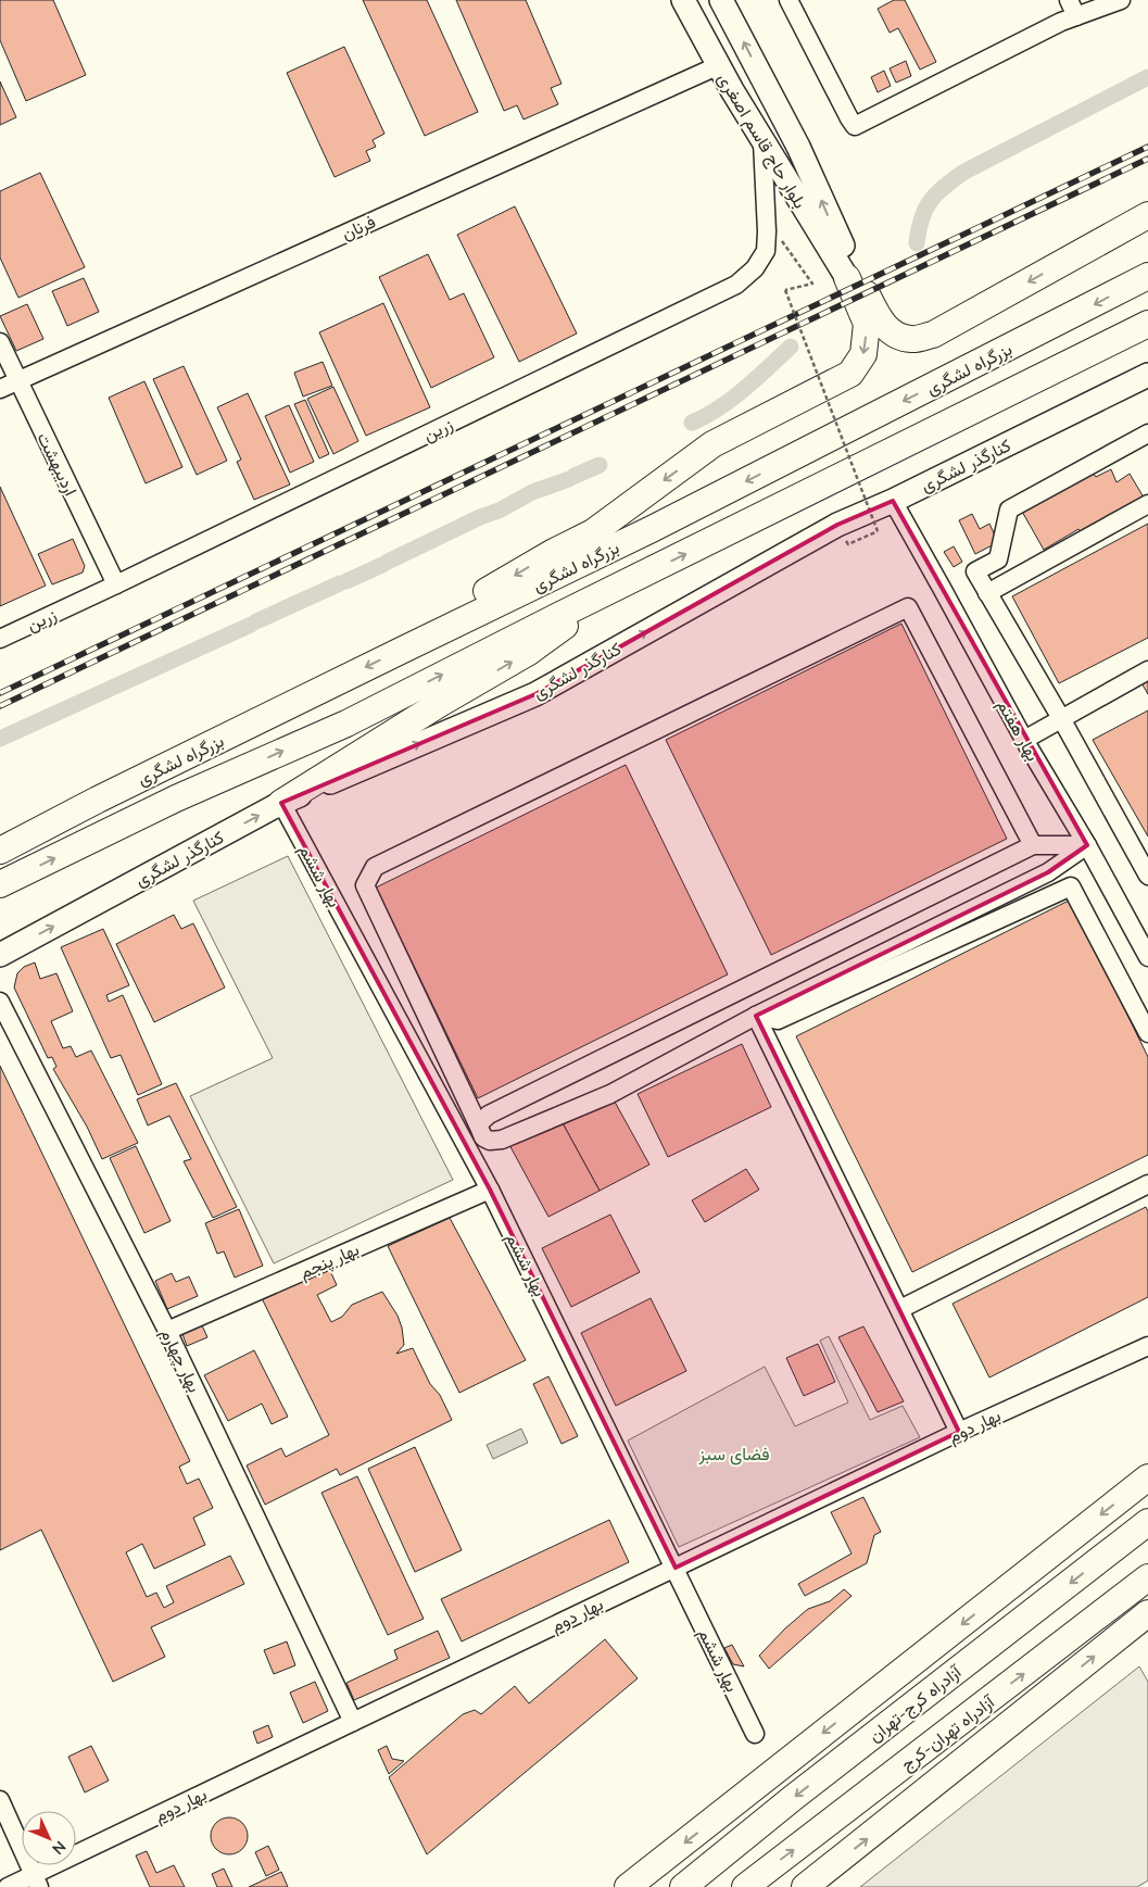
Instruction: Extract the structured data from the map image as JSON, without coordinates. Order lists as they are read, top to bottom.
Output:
{
  "streets": {
    "highway": ["بزرگراه لشگری", "آزادراه کرج-تهران", "آزادراه تهران-کرج"],
    "main road": ["بلوار حاج قاسم اصغری", "کنارگذر لشگری"],
    "street": [
      "فرنان",
      "زرین",
      "اردیبهشت",
      "بهار هفتم",
      "بهار ششم",
      "بهار پنجم",
      "بهار چهارم",
      "بهار دوم"
    ]
  },
  "crossings": [
    ["بلوار حاج قاسم اصغری", "فرنان"],
    ["بلوار حاج قاسم اصغری", "زرین"],
    ["فرنان", "اردیبهشت"],
    ["زرین", "اردیبهشت"],
    ["کنارگذر لشگری", "بهار هفتم"],
    ["کنارگذر لشگری", "بهار ششم"],
    ["بهار ششم", "بهار پنجم"],
    ["بهار ششم", "بهار دوم"],
    ["بهار پنجم", "بهار چهارم"],
    ["بهار چهارم", "بهار دوم"]
  ],
  "one_way": ["کنارگذر لشگری"],
  "parks": ["فضای سبز"],
  "north": "bottom right"
}
